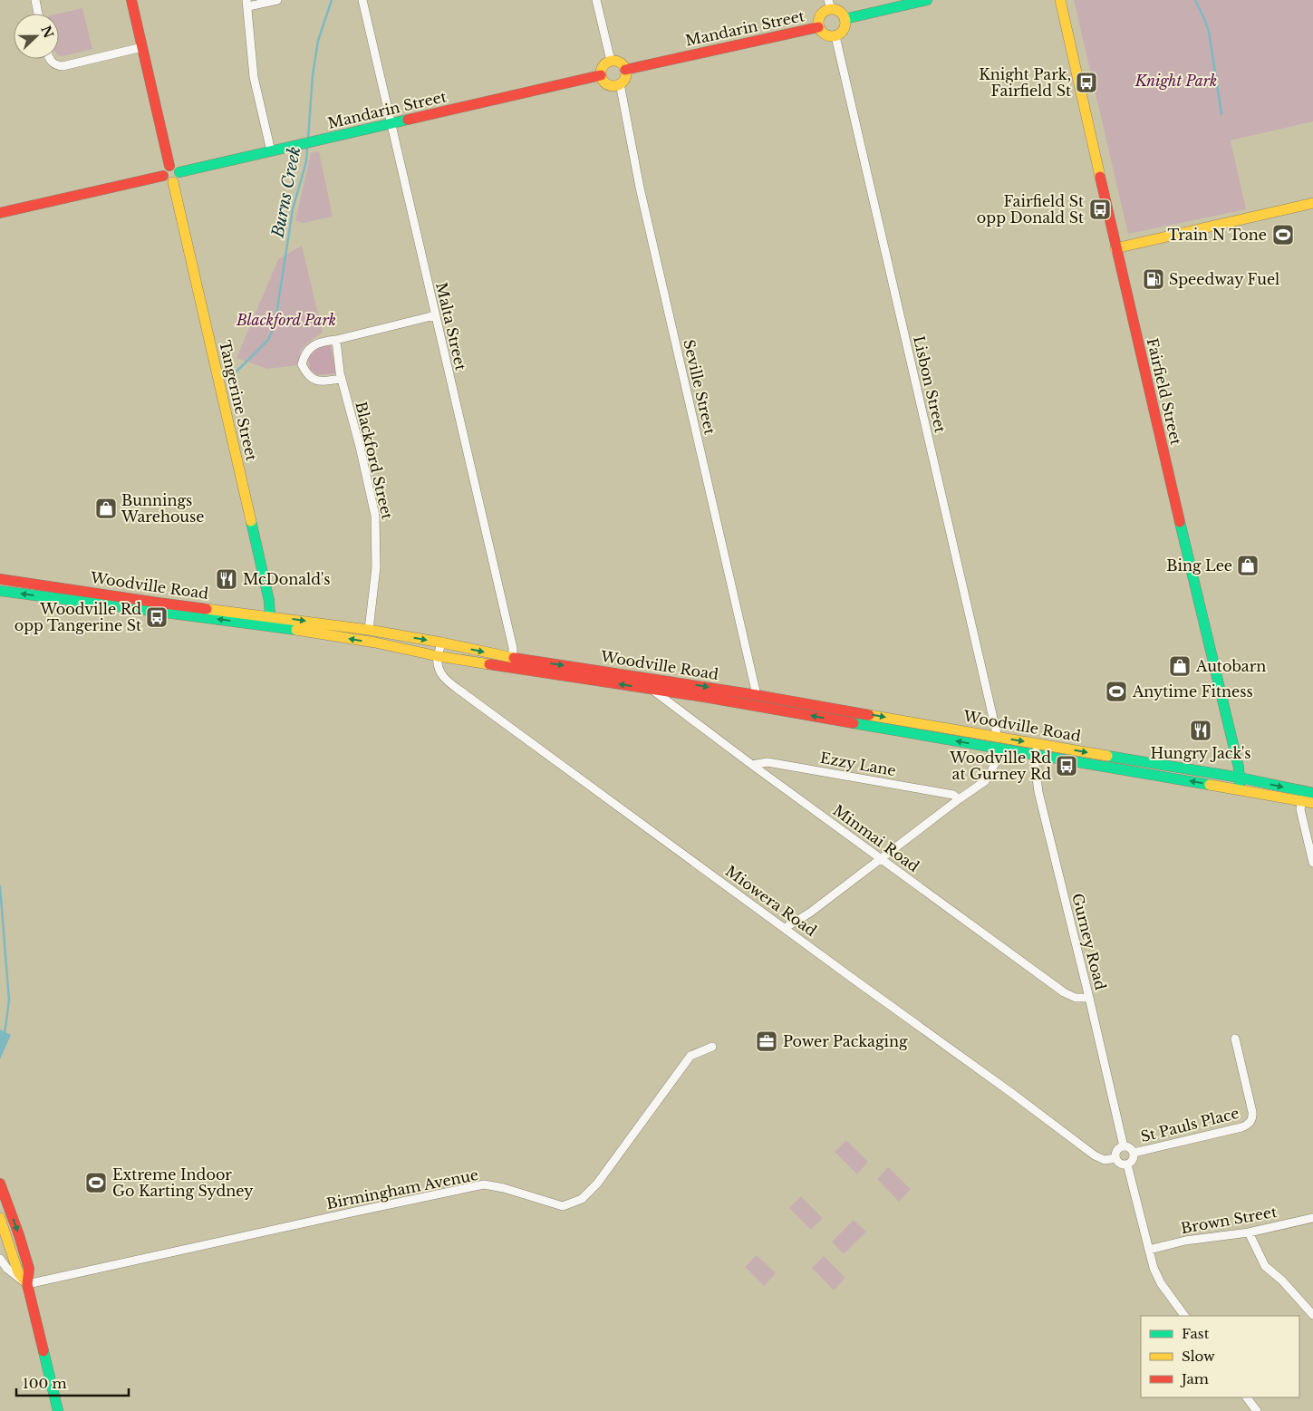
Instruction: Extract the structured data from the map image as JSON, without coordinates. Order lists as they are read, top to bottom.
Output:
{
  "streets": {
    "main road": [
      "Mandarin Street",
      "Fairfield Street",
      "Tangerine Street",
      "Woodville Road"
    ],
    "street": [
      "Malta Street",
      "Lisbon Street",
      "Seville Street",
      "Blackford Street",
      "Ezzy Lane",
      "Minmai Road",
      "Miowera Road",
      "Gurney Road",
      "St Pauls Place",
      "Birmingham Avenue",
      "Brown Street"
    ]
  },
  "crossings": [
    ["Mandarin Street", "Malta Street"],
    ["Mandarin Street", "Lisbon Street"],
    ["Mandarin Street", "Seville Street"],
    ["Mandarin Street", "Tangerine Street"],
    ["Malta Street", "Woodville Road"],
    ["Lisbon Street", "Woodville Road"],
    ["Seville Street", "Woodville Road"],
    ["Fairfield Street", "Woodville Road"],
    ["Tangerine Street", "Woodville Road"],
    ["Blackford Street", "Woodville Road"],
    ["Woodville Road", "Minmai Road"],
    ["Woodville Road", "Miowera Road"],
    ["Woodville Road", "Gurney Road"],
    ["Ezzy Lane", "Minmai Road"],
    ["Minmai Road", "Gurney Road"],
    ["Miowera Road", "Gurney Road"],
    ["Miowera Road", "St Pauls Place"],
    ["Gurney Road", "St Pauls Place"]
  ],
  "water": ["Burns Creek"],
  "parks": ["Knight Park", "Blackford Park"],
  "places": {
    "bus stop": [
      "Knight Park, Fairfield St",
      "Fairfield St opp Donald St",
      "Woodville Rd opp Tangerine St",
      "Woodville Rd at Gurney Rd"
    ],
    "sports": ["Train N Tone", "Anytime Fitness", "Extreme Indoor Go Karting Sydney"],
    "fuel station": ["Speedway Fuel"],
    "shop": ["Bunnings Warehouse", "Bing Lee", "Autobarn"],
    "restaurant": ["McDonald's", "Hungry Jack's"],
    "office": ["Power Packaging"]
  },
  "legend": ["Fast", "Slow", "Jam"],
  "scale_bar": "100 m",
  "north": "right"
}
